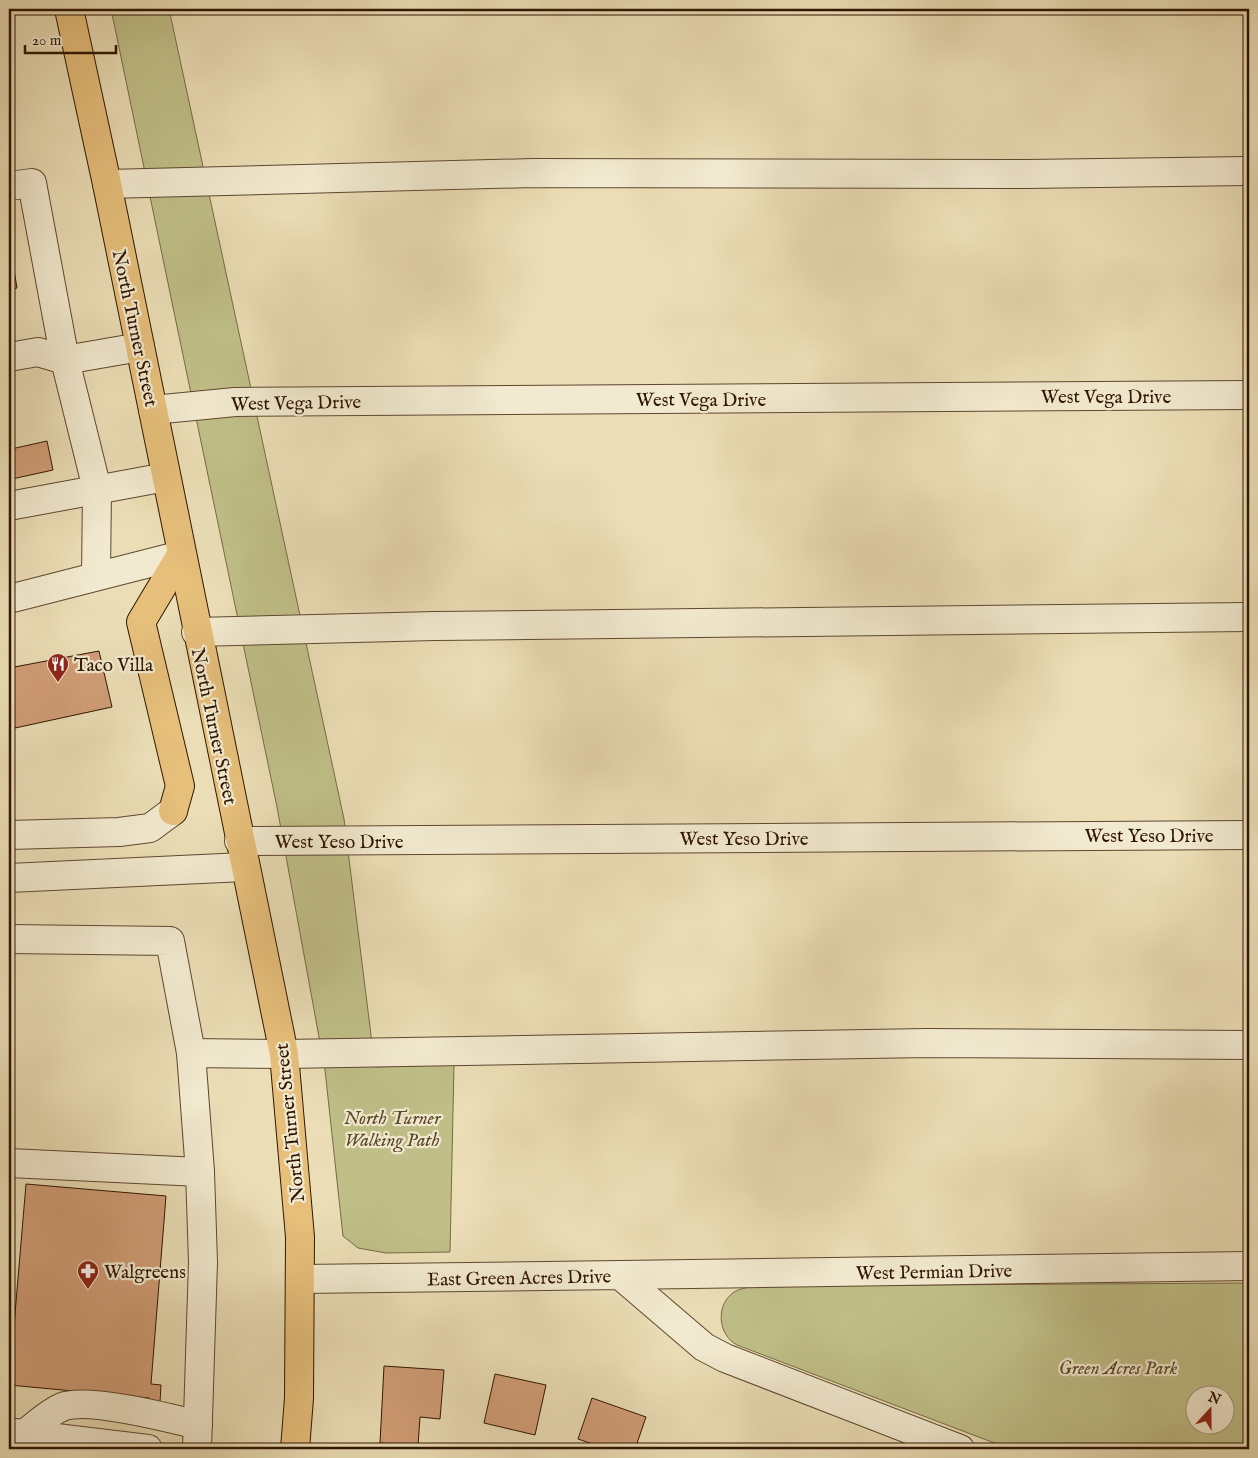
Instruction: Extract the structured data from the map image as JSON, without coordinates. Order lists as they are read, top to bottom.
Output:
{
  "streets": {
    "main road": ["North Turner Street"],
    "street": [
      "West Vega Drive",
      "West Yeso Drive",
      "West Permian Drive",
      "East Green Acres Drive"
    ]
  },
  "crossings": [
    ["North Turner Street", "West Vega Drive"],
    ["North Turner Street", "West Yeso Drive"],
    ["North Turner Street", "East Green Acres Drive"],
    ["West Permian Drive", "East Green Acres Drive"]
  ],
  "parks": ["North Turner Walking Path", "Green Acres Park"],
  "places": {
    "restaurant": ["Taco Villa"],
    "pharmacy": ["Walgreens"]
  },
  "scale_bar": "20 m",
  "north": "top"
}
